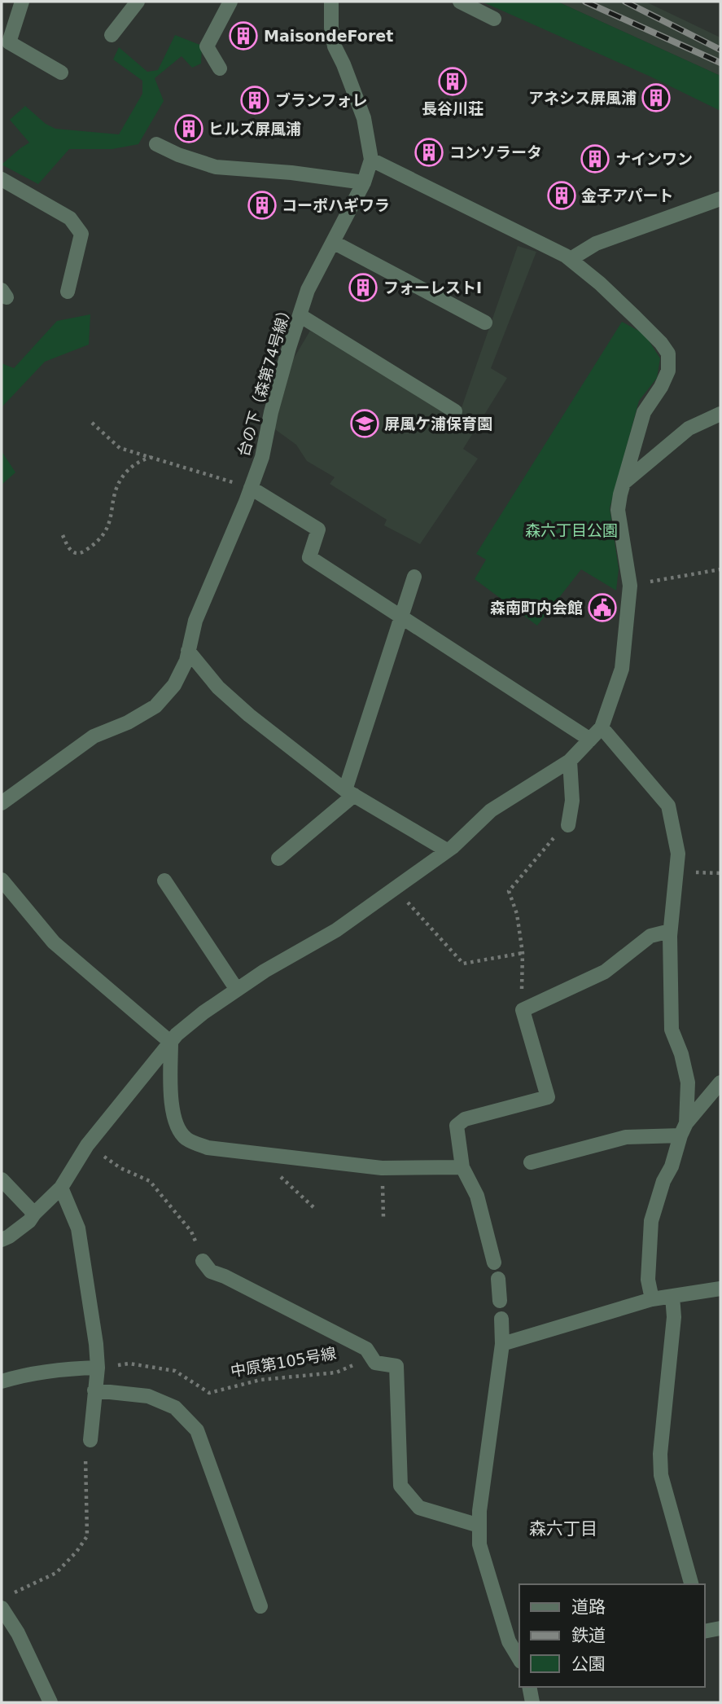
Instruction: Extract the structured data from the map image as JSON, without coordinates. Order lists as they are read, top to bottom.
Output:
{
  "streets": {
    "street": ["台の下（森第74号線）"],
    "path": ["中原第105号線"]
  },
  "districts": ["森六丁目"],
  "parks": ["森六丁目公園"],
  "places": {
    "building": [
      "MaisondeForet",
      "長谷川荘",
      "アネシス屏風浦",
      "ブランフォレ",
      "ヒルズ屏風浦",
      "コンソラータ",
      "ナインワン",
      "金子アパート",
      "コーポハギワラ",
      "フォーレストⅠ"
    ],
    "school or university": ["屏風ケ浦保育園"],
    "public building": ["森南町内会館"]
  },
  "legend": ["道路", "鉄道", "公園"]
}
